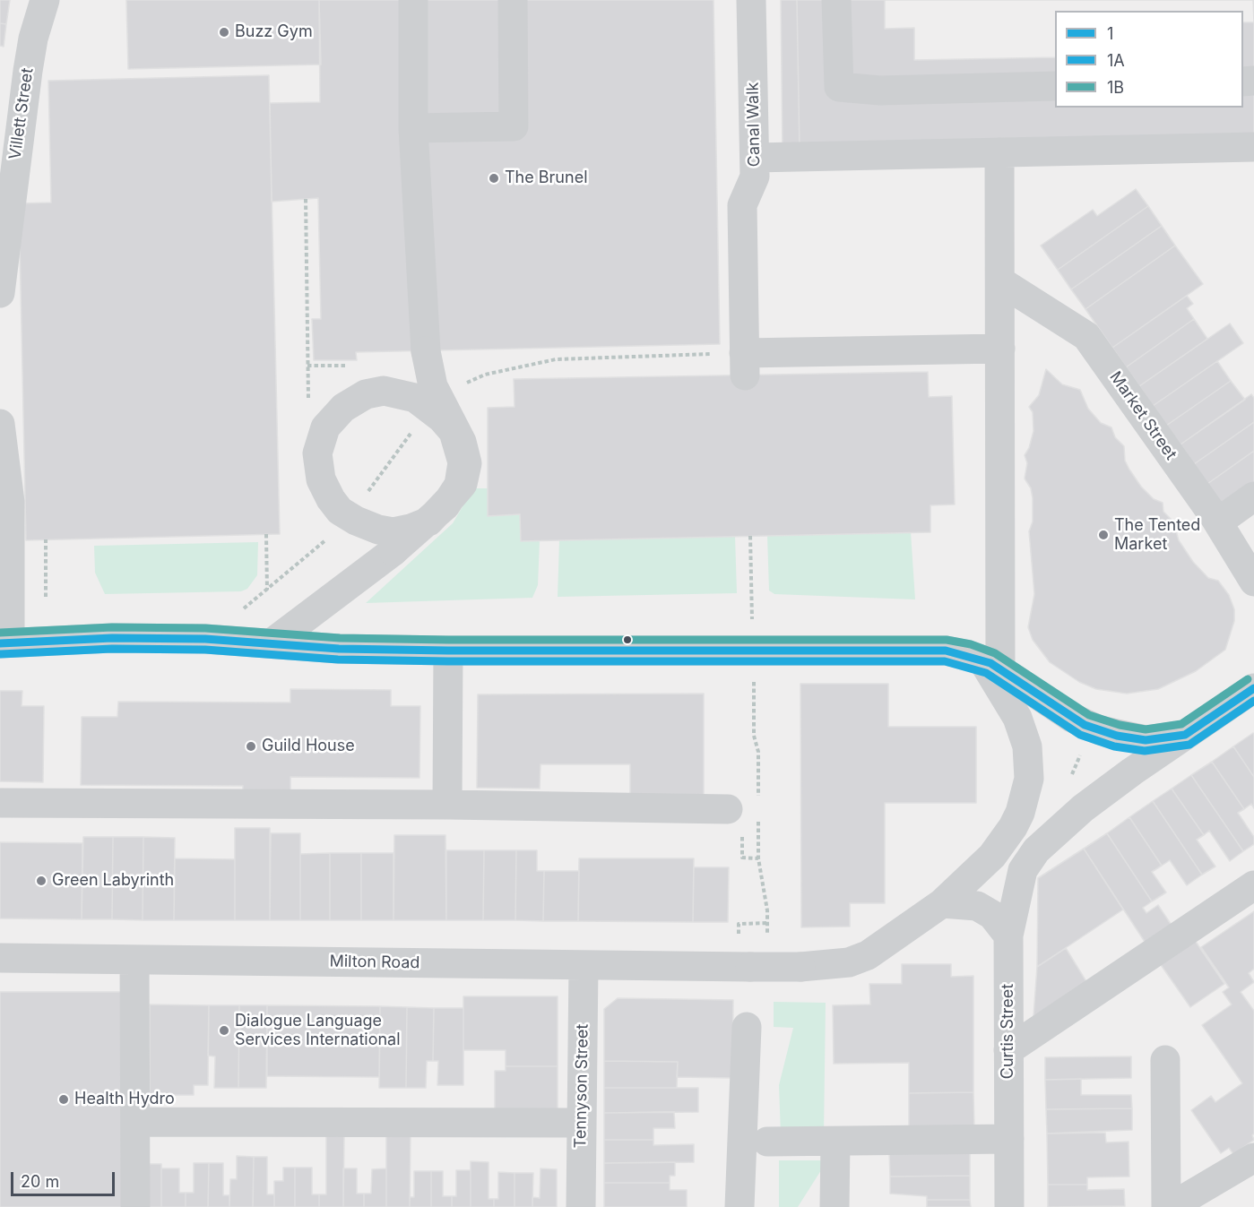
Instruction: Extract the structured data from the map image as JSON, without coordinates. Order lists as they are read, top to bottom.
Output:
{
  "streets": {
    "street": [
      "Villett Street",
      "Canal Walk",
      "Market Street",
      "Milton Road",
      "Curtis Street",
      "Tennyson Street"
    ]
  },
  "crossings": [
    ["Milton Road", "Tennyson Street"]
  ],
  "places": [
    "Buzz Gym",
    "The Brunel",
    "The Tented Market",
    "Guild House",
    "Green Labyrinth",
    "Dialogue Language Services International",
    "Health Hydro"
  ],
  "lines": ["transit line 1B", "transit line 1", "transit line 1A"],
  "legend": ["1", "1A", "1B"],
  "scale_bar": "20 m"
}
